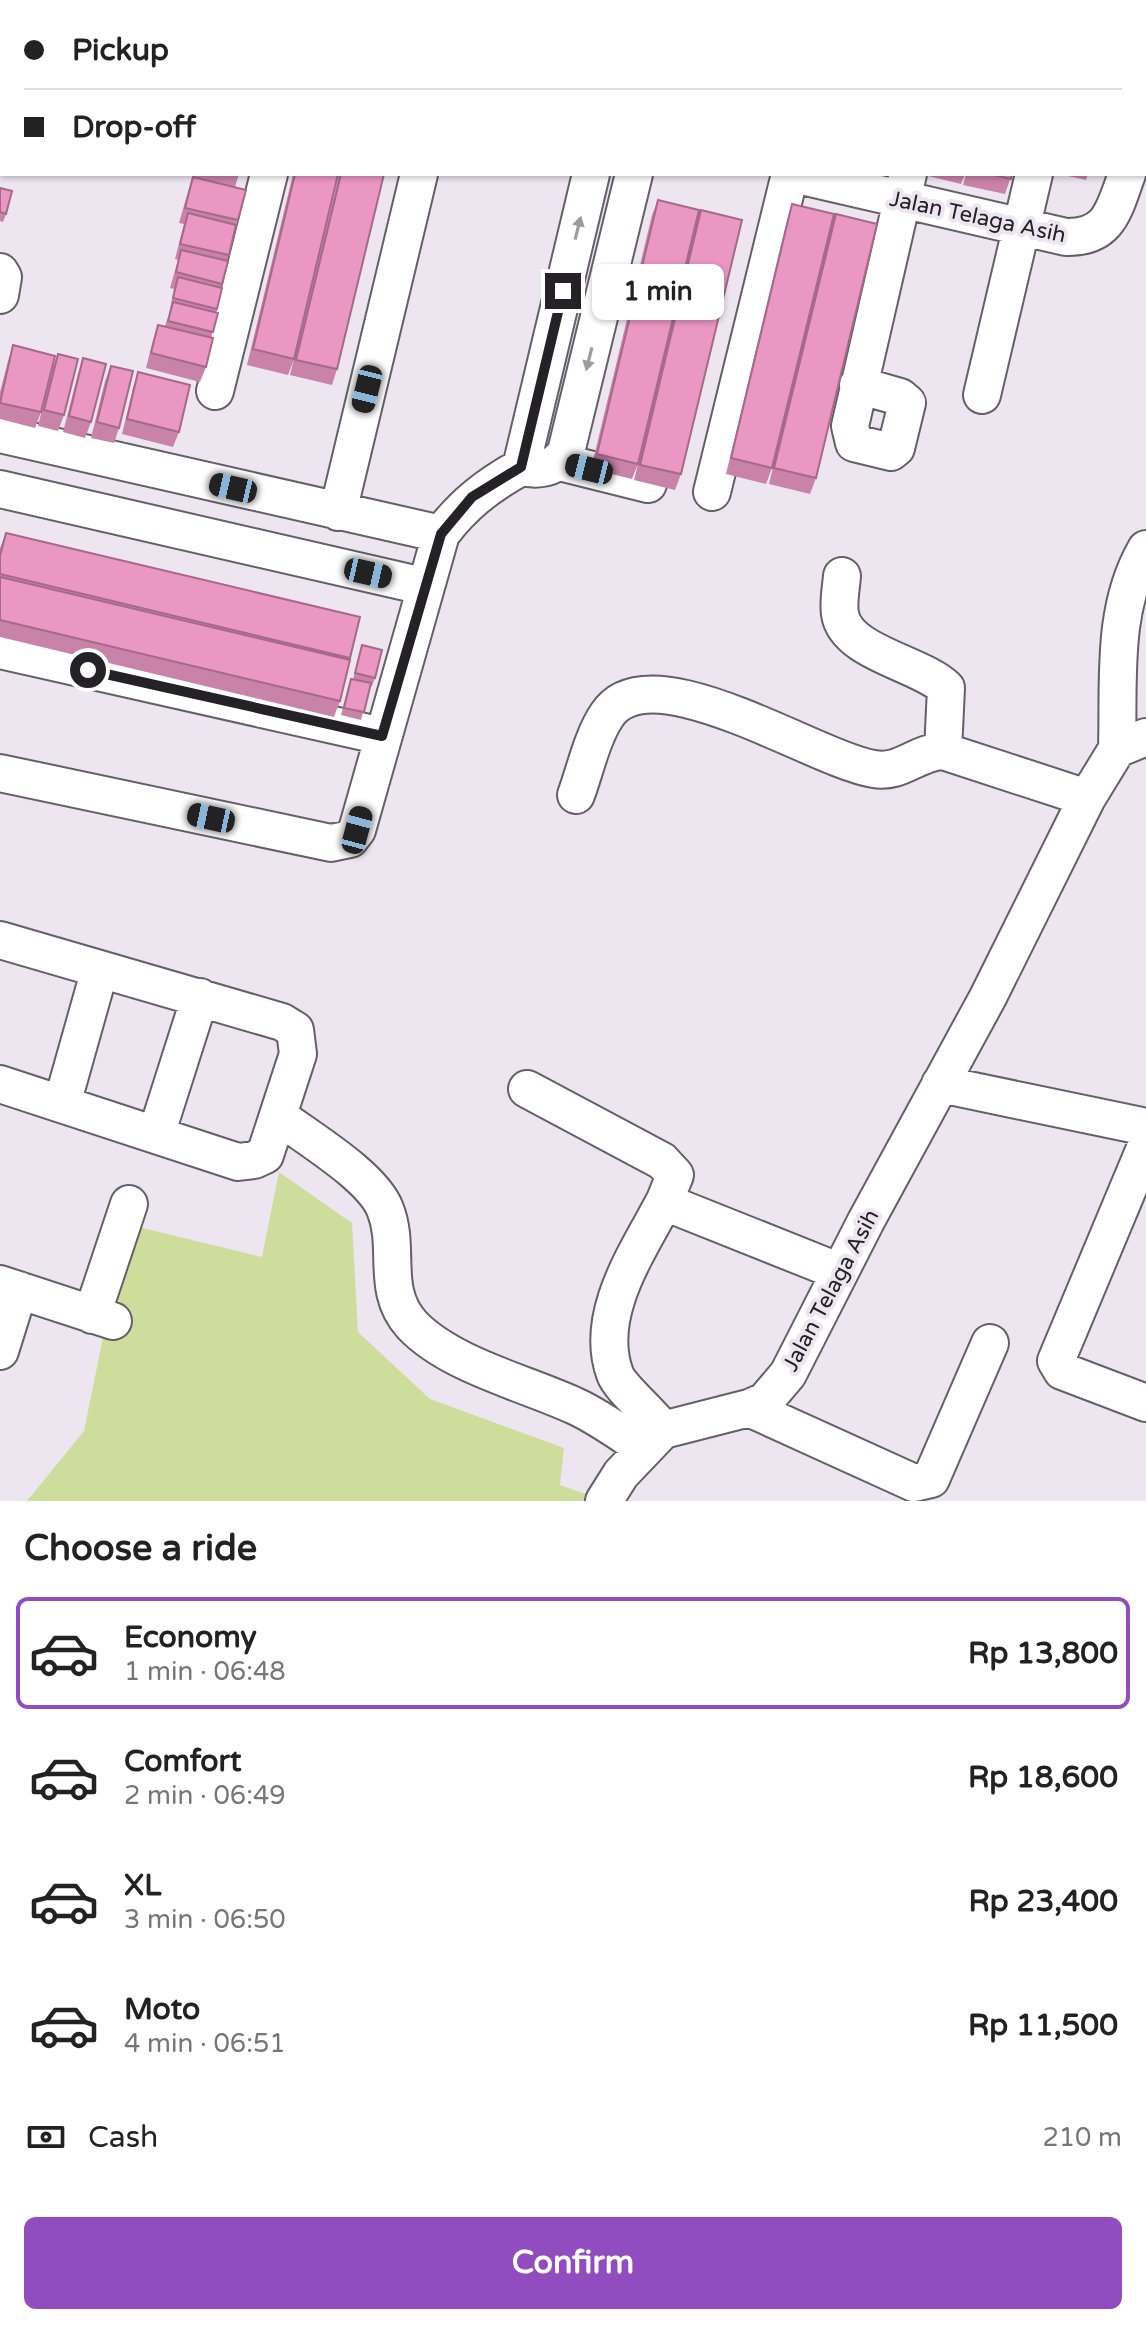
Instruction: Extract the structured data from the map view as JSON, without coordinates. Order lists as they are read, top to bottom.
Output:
{
  "streets": {
    "street": ["Jalan Telaga Asih"]
  },
  "page": {
    "banner": ["Pickup", "Drop-off"],
    "bubble": "1 min",
    "heading": "Choose a ride",
    "list": [
      {
        "name": "Economy",
        "note": "1 min · 06:48",
        "value": "Rp 13,800"
      },
      {
        "name": "Comfort",
        "note": "2 min · 06:49",
        "value": "Rp 18,600"
      },
      {
        "name": "XL",
        "note": "3 min · 06:50",
        "value": "Rp 23,400"
      },
      {
        "name": "Moto",
        "note": "4 min · 06:51",
        "value": "Rp 11,500"
      }
    ],
    "pay": ["Cash", "210 m"],
    "buttons": "Confirm"
  }
}
